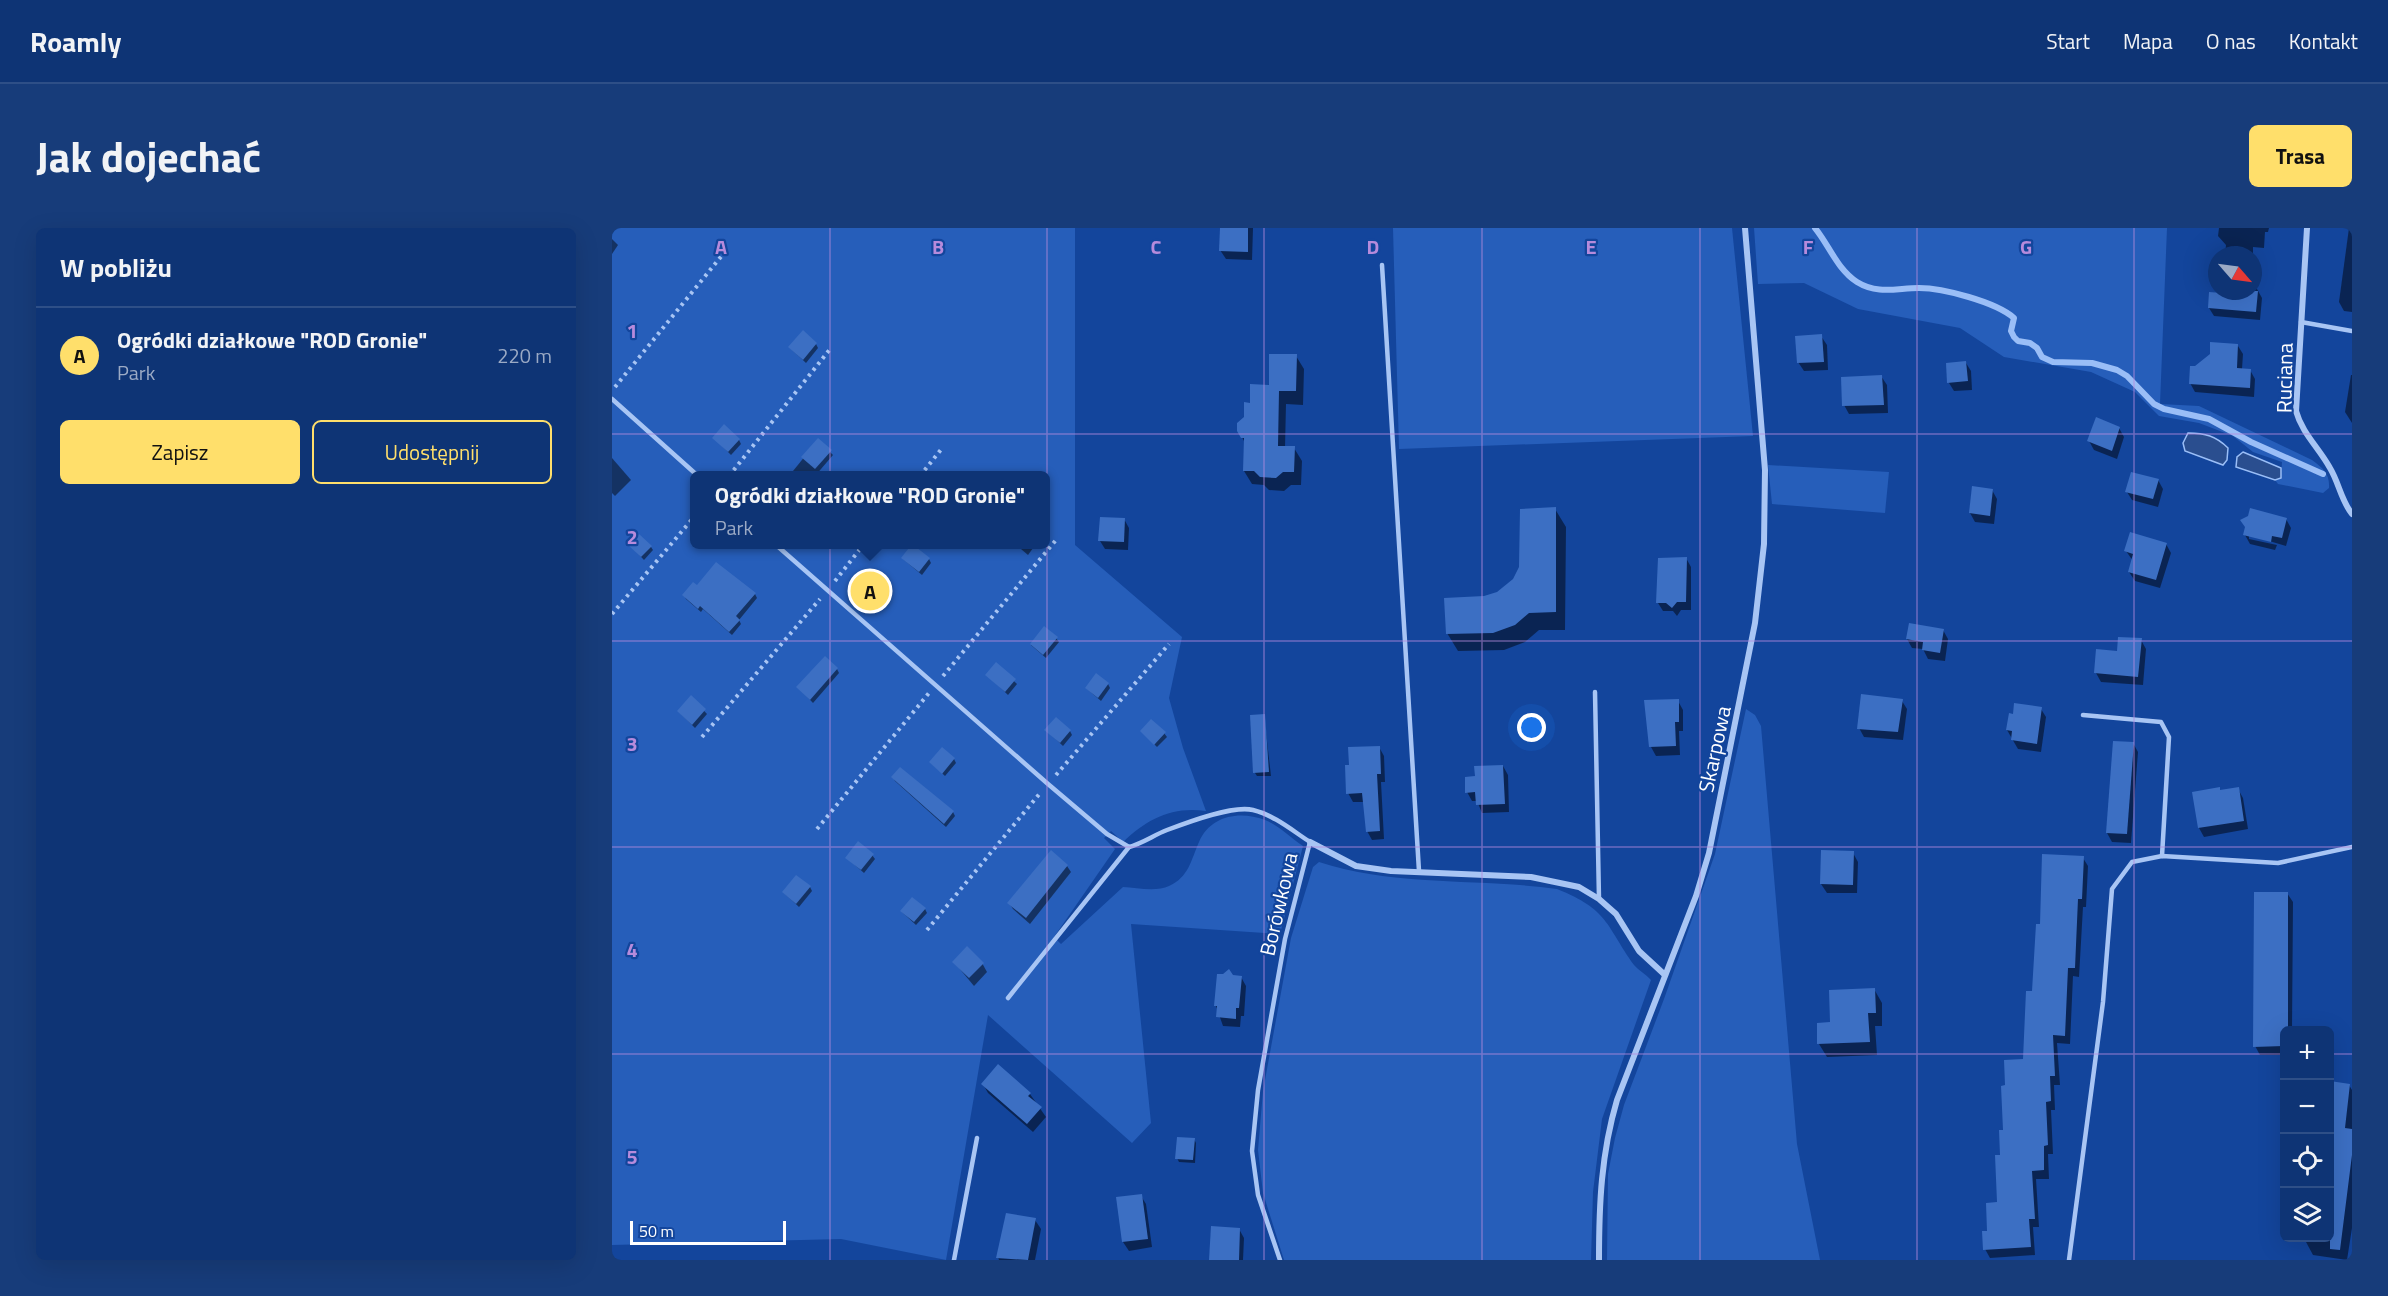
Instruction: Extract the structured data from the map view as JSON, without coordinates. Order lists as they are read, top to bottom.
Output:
{
  "streets": {
    "street": ["Ruciana", "Skarpowa", "Borówkowa"]
  },
  "crossings": [
    ["Skarpowa", "Borówkowa"]
  ],
  "scale_bar": "50 m",
  "north": "bottom right",
  "page": {
    "header": "Roamly",
    "nav": [
      "Start",
      "Mapa",
      "O nas",
      "Kontakt"
    ],
    "title": "Jak dojechać",
    "buttons": [
      "Trasa",
      ["Zapisz", "Udostępnij"]
    ],
    "heading": "W pobliżu",
    "list": [
      {
        "mark": "A",
        "name": "Ogródki działkowe \"ROD Gronie\"",
        "note": "Park",
        "value": "220 m"
      }
    ],
    "popup": ["Ogródki działkowe \"ROD Gronie\"", "Park"],
    "pins": "A",
    "map_buttons": ["+", "−"],
    "scale": "50 m"
  },
  "grid": {
    "columns": [
      "A",
      "B",
      "C",
      "D",
      "E",
      "F",
      "G"
    ],
    "rows": [
      "1",
      "2",
      "3",
      "4",
      "5"
    ]
  }
}
